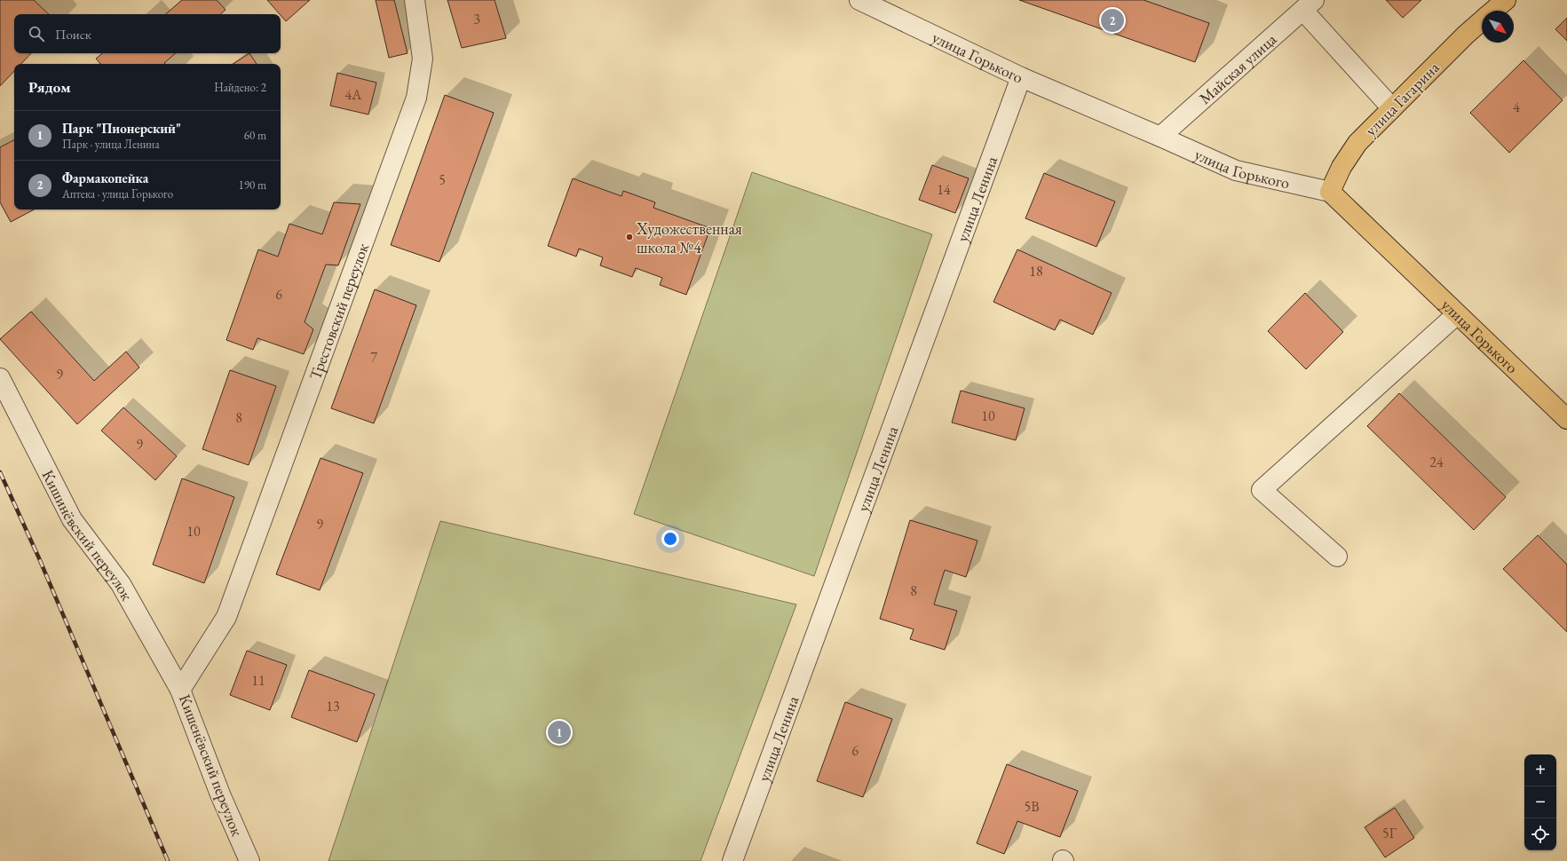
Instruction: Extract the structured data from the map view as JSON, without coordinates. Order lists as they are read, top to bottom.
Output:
{
  "streets": {
    "main road": ["улица Горького", "улица Гагарина"],
    "street": [
      "Майская улица",
      "улица Ленина",
      "Трестовский переулок",
      "Кишинёвский переулок",
      "Кишенёвский переулок"
    ]
  },
  "crossings": [
    ["улица Горького", "Майская улица"],
    ["улица Горького", "улица Гагарина"],
    ["улица Горького", "улица Ленина"],
    ["Трестовский переулок", "Кишенёвский переулок"],
    ["Кишинёвский переулок", "Кишенёвский переулок"]
  ],
  "places": ["Художественная школа №4"],
  "house_numbers": [
    "3",
    "4А",
    "4",
    "5",
    "14",
    "18",
    "6",
    "7",
    "9",
    "10",
    "8",
    "9",
    "24",
    "9",
    "10",
    "8",
    "11",
    "13",
    "6",
    "5В",
    "5Г"
  ],
  "north": "bottom right",
  "page": {
    "pins": ["2", "1"],
    "search": "Поиск",
    "heading": ["Рядом", "Найдено: 2"],
    "list": [
      {
        "mark": "1",
        "name": "Парк \"Пионерский\"",
        "note": "Парк · улица Ленина",
        "value": "60 m"
      },
      {
        "mark": "2",
        "name": "Фармакопейка",
        "note": "Аптека · улица Горького",
        "value": "190 m"
      }
    ],
    "map_buttons": ["+", "−"]
  }
}
